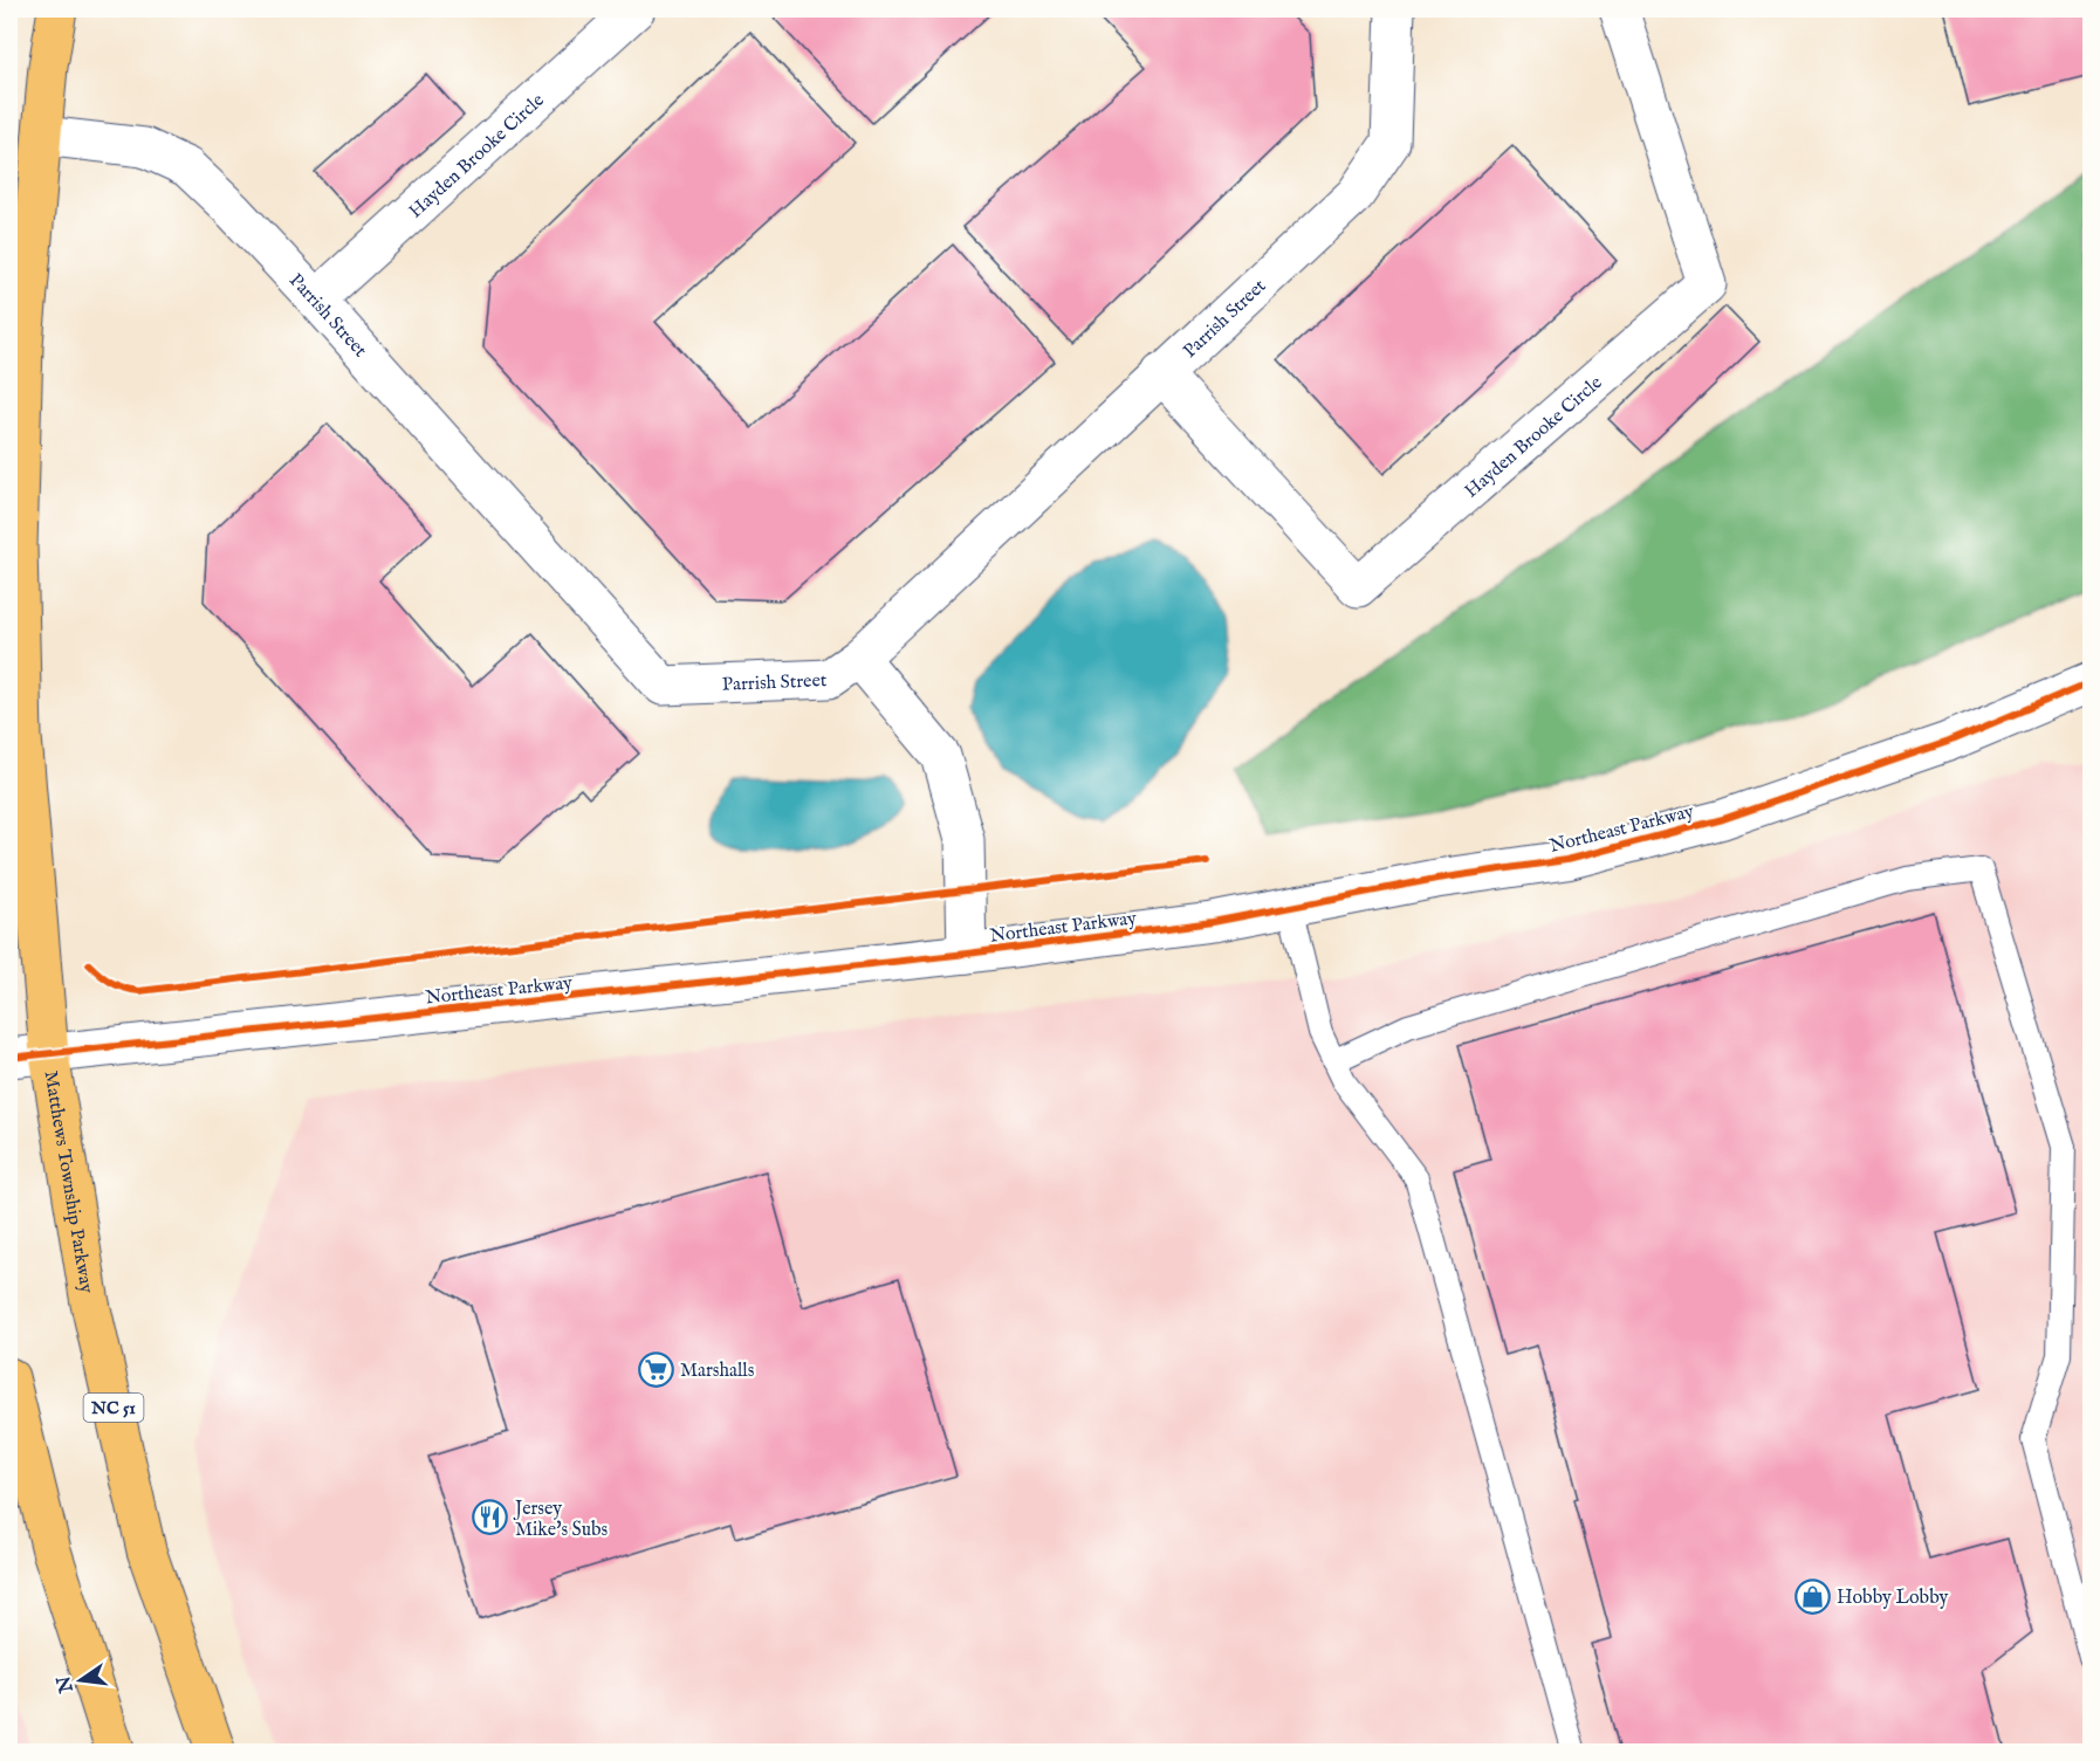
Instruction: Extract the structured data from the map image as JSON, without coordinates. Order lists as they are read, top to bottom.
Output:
{
  "streets": {
    "main road": ["Matthews Township Parkway", "NC 51"],
    "street": ["Hayden Brooke Circle", "Parrish Street", "Northeast Parkway"]
  },
  "crossings": [
    ["Hayden Brooke Circle", "Parrish Street"],
    ["Parrish Street", "Matthews Township Parkway"],
    ["Northeast Parkway", "Matthews Township Parkway"]
  ],
  "places": {
    "supermarket": ["Marshalls"],
    "restaurant": ["Jersey Mike's Subs"],
    "shop": ["Hobby Lobby"]
  },
  "north": "left"
}
